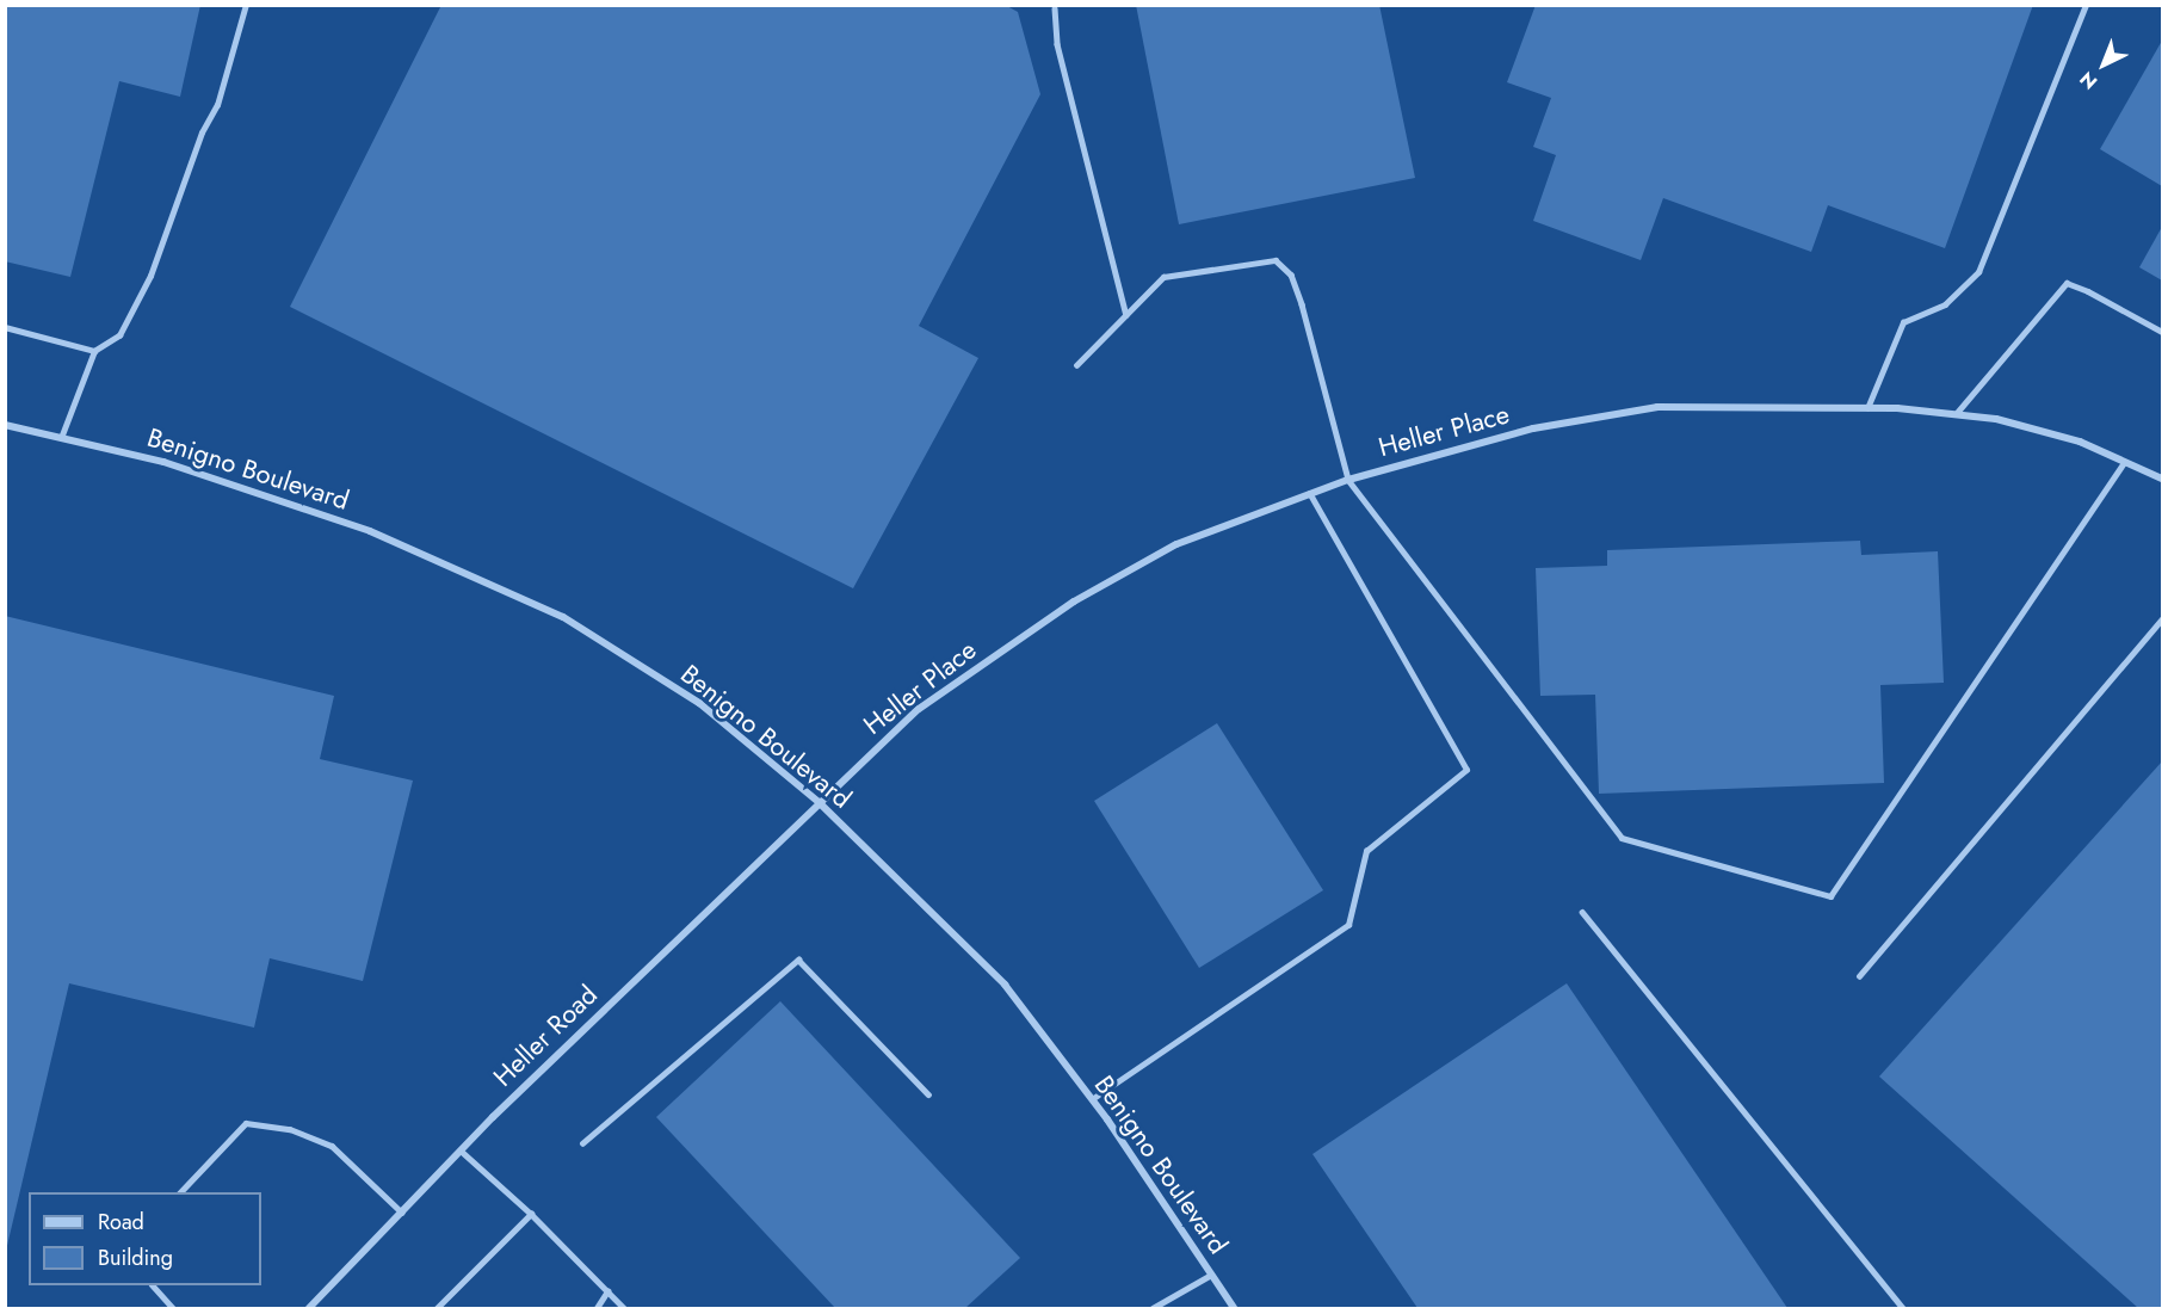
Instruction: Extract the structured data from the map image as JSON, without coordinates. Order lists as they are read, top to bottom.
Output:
{
  "streets": {
    "street": ["Heller Place", "Benigno Boulevard", "Heller Road"]
  },
  "crossings": [
    ["Heller Place", "Benigno Boulevard"],
    ["Heller Place", "Heller Road"],
    ["Benigno Boulevard", "Heller Road"]
  ],
  "legend": ["Road", "Building"],
  "north": "bottom left"
}
